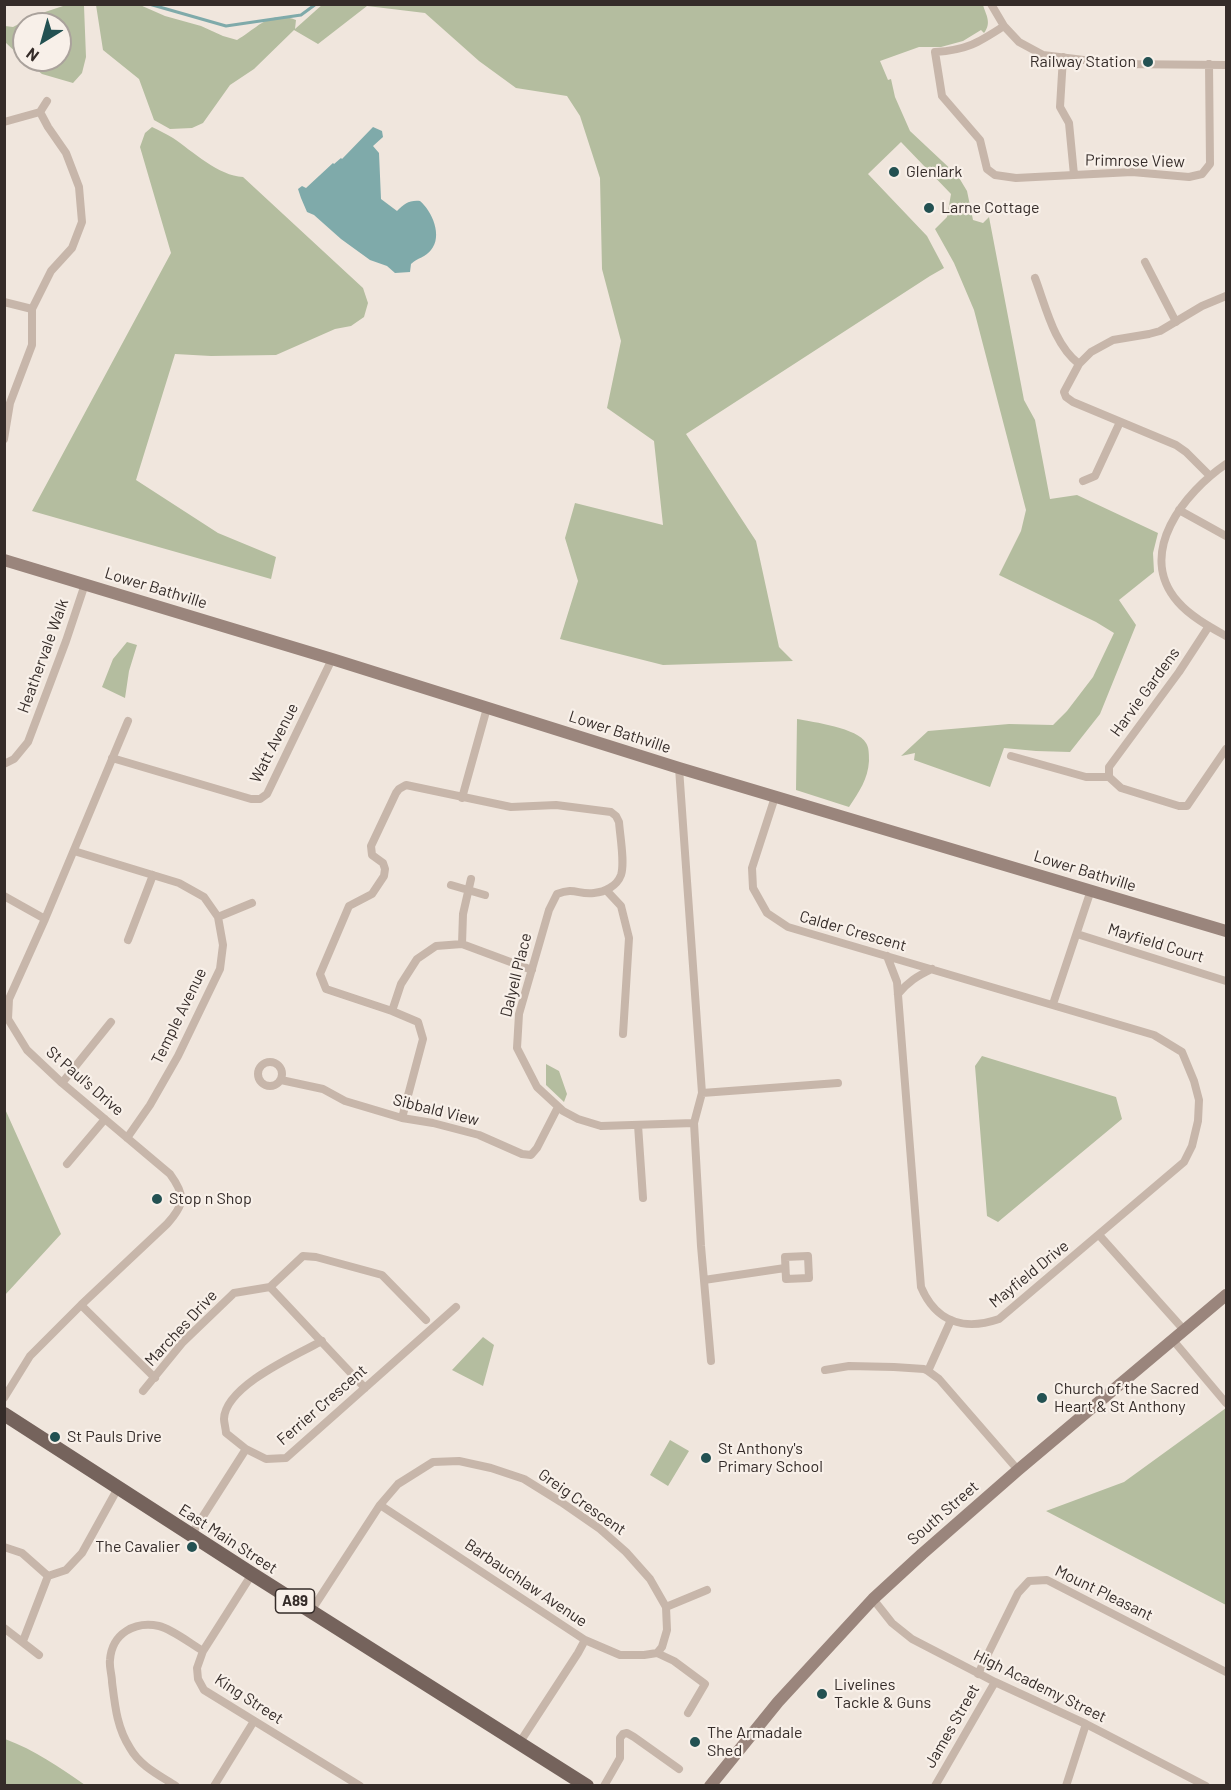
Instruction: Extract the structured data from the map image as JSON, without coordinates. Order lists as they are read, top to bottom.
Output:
{
  "streets": {
    "main road": [
      "Lower Bathville",
      "South Street",
      "East Main Street",
      "A89"
    ],
    "street": [
      "Primrose View",
      "Heathervale Walk",
      "Harvie Gardens",
      "Watt Avenue",
      "Calder Crescent",
      "Mayfield Court",
      "Dalyell Place",
      "Temple Avenue",
      "St Paul's Drive",
      "Sibbald View",
      "Mayfield Drive",
      "Marches Drive",
      "Ferrier Crescent",
      "Greig Crescent",
      "Barbauchlaw Avenue",
      "Mount Pleasant",
      "High Academy Street",
      "King Street",
      "James Street"
    ]
  },
  "crossings": [
    ["Lower Bathville", "Heathervale Walk"],
    ["Lower Bathville", "Watt Avenue"],
    ["Lower Bathville", "Calder Crescent"],
    ["Watt Avenue", "St Paul's Drive"],
    ["Calder Crescent", "Mayfield Drive"],
    ["Dalyell Place", "Sibbald View"],
    ["Temple Avenue", "St Paul's Drive"],
    ["Greig Crescent", "East Main Street"],
    ["Greig Crescent", "Barbauchlaw Avenue"],
    ["South Street", "High Academy Street"],
    ["East Main Street", "Barbauchlaw Avenue"],
    ["East Main Street", "King Street"],
    ["Mount Pleasant", "High Academy Street"],
    ["High Academy Street", "James Street"]
  ],
  "places": [
    "Railway Station",
    "Glenlark",
    "Larne Cottage",
    "Stop n Shop",
    "Church of the Sacred Heart & St Anthony",
    "St Pauls Drive",
    "St Anthony's Primary School",
    "The Cavalier",
    "Livelines Tackle & Guns",
    "The Armadale Shed"
  ],
  "north": "bottom left"
}
